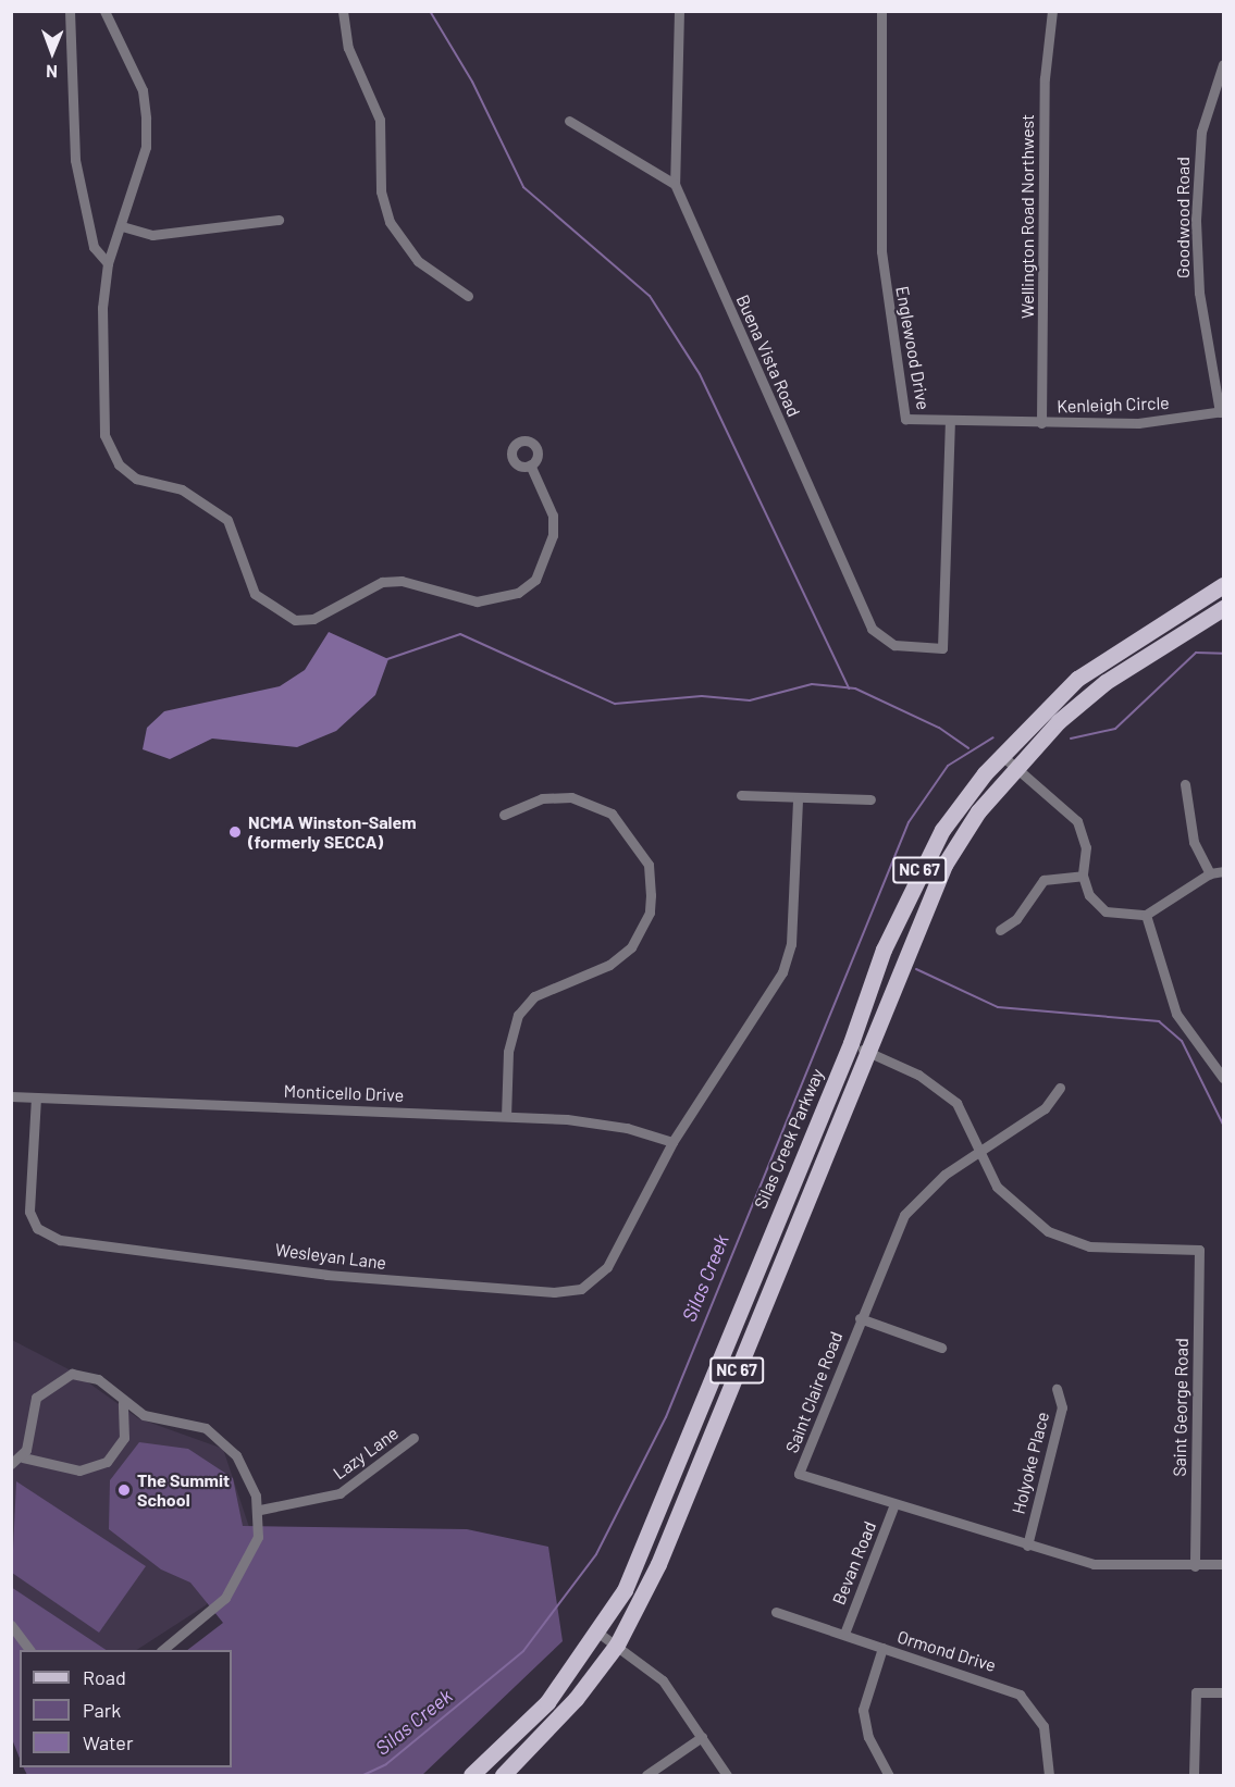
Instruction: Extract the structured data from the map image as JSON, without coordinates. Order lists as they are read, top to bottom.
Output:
{
  "streets": {
    "main road": ["NC 67", "Silas Creek Parkway"],
    "street": [
      "Wellington Road Northwest",
      "Goodwood Road",
      "Englewood Drive",
      "Buena Vista Road",
      "Kenleigh Circle",
      "Monticello Drive",
      "Wesleyan Lane",
      "Saint Claire Road",
      "Saint George Road",
      "Lazy Lane",
      "Holyoke Place",
      "Bevan Road",
      "Ormond Drive"
    ]
  },
  "crossings": [
    ["Wellington Road Northwest", "Kenleigh Circle"],
    ["Goodwood Road", "Kenleigh Circle"],
    ["Englewood Drive", "Buena Vista Road"],
    ["Englewood Drive", "Kenleigh Circle"],
    ["Monticello Drive", "Wesleyan Lane"],
    ["Saint Claire Road", "Saint George Road"],
    ["Saint Claire Road", "Holyoke Place"],
    ["Saint Claire Road", "Bevan Road"],
    ["Bevan Road", "Ormond Drive"]
  ],
  "water": ["Silas Creek"],
  "places": ["NCMA Winston-Salem (formerly SECCA)", "The Summit School"],
  "legend": ["Road", "Park", "Water"],
  "north": "bottom"
}
